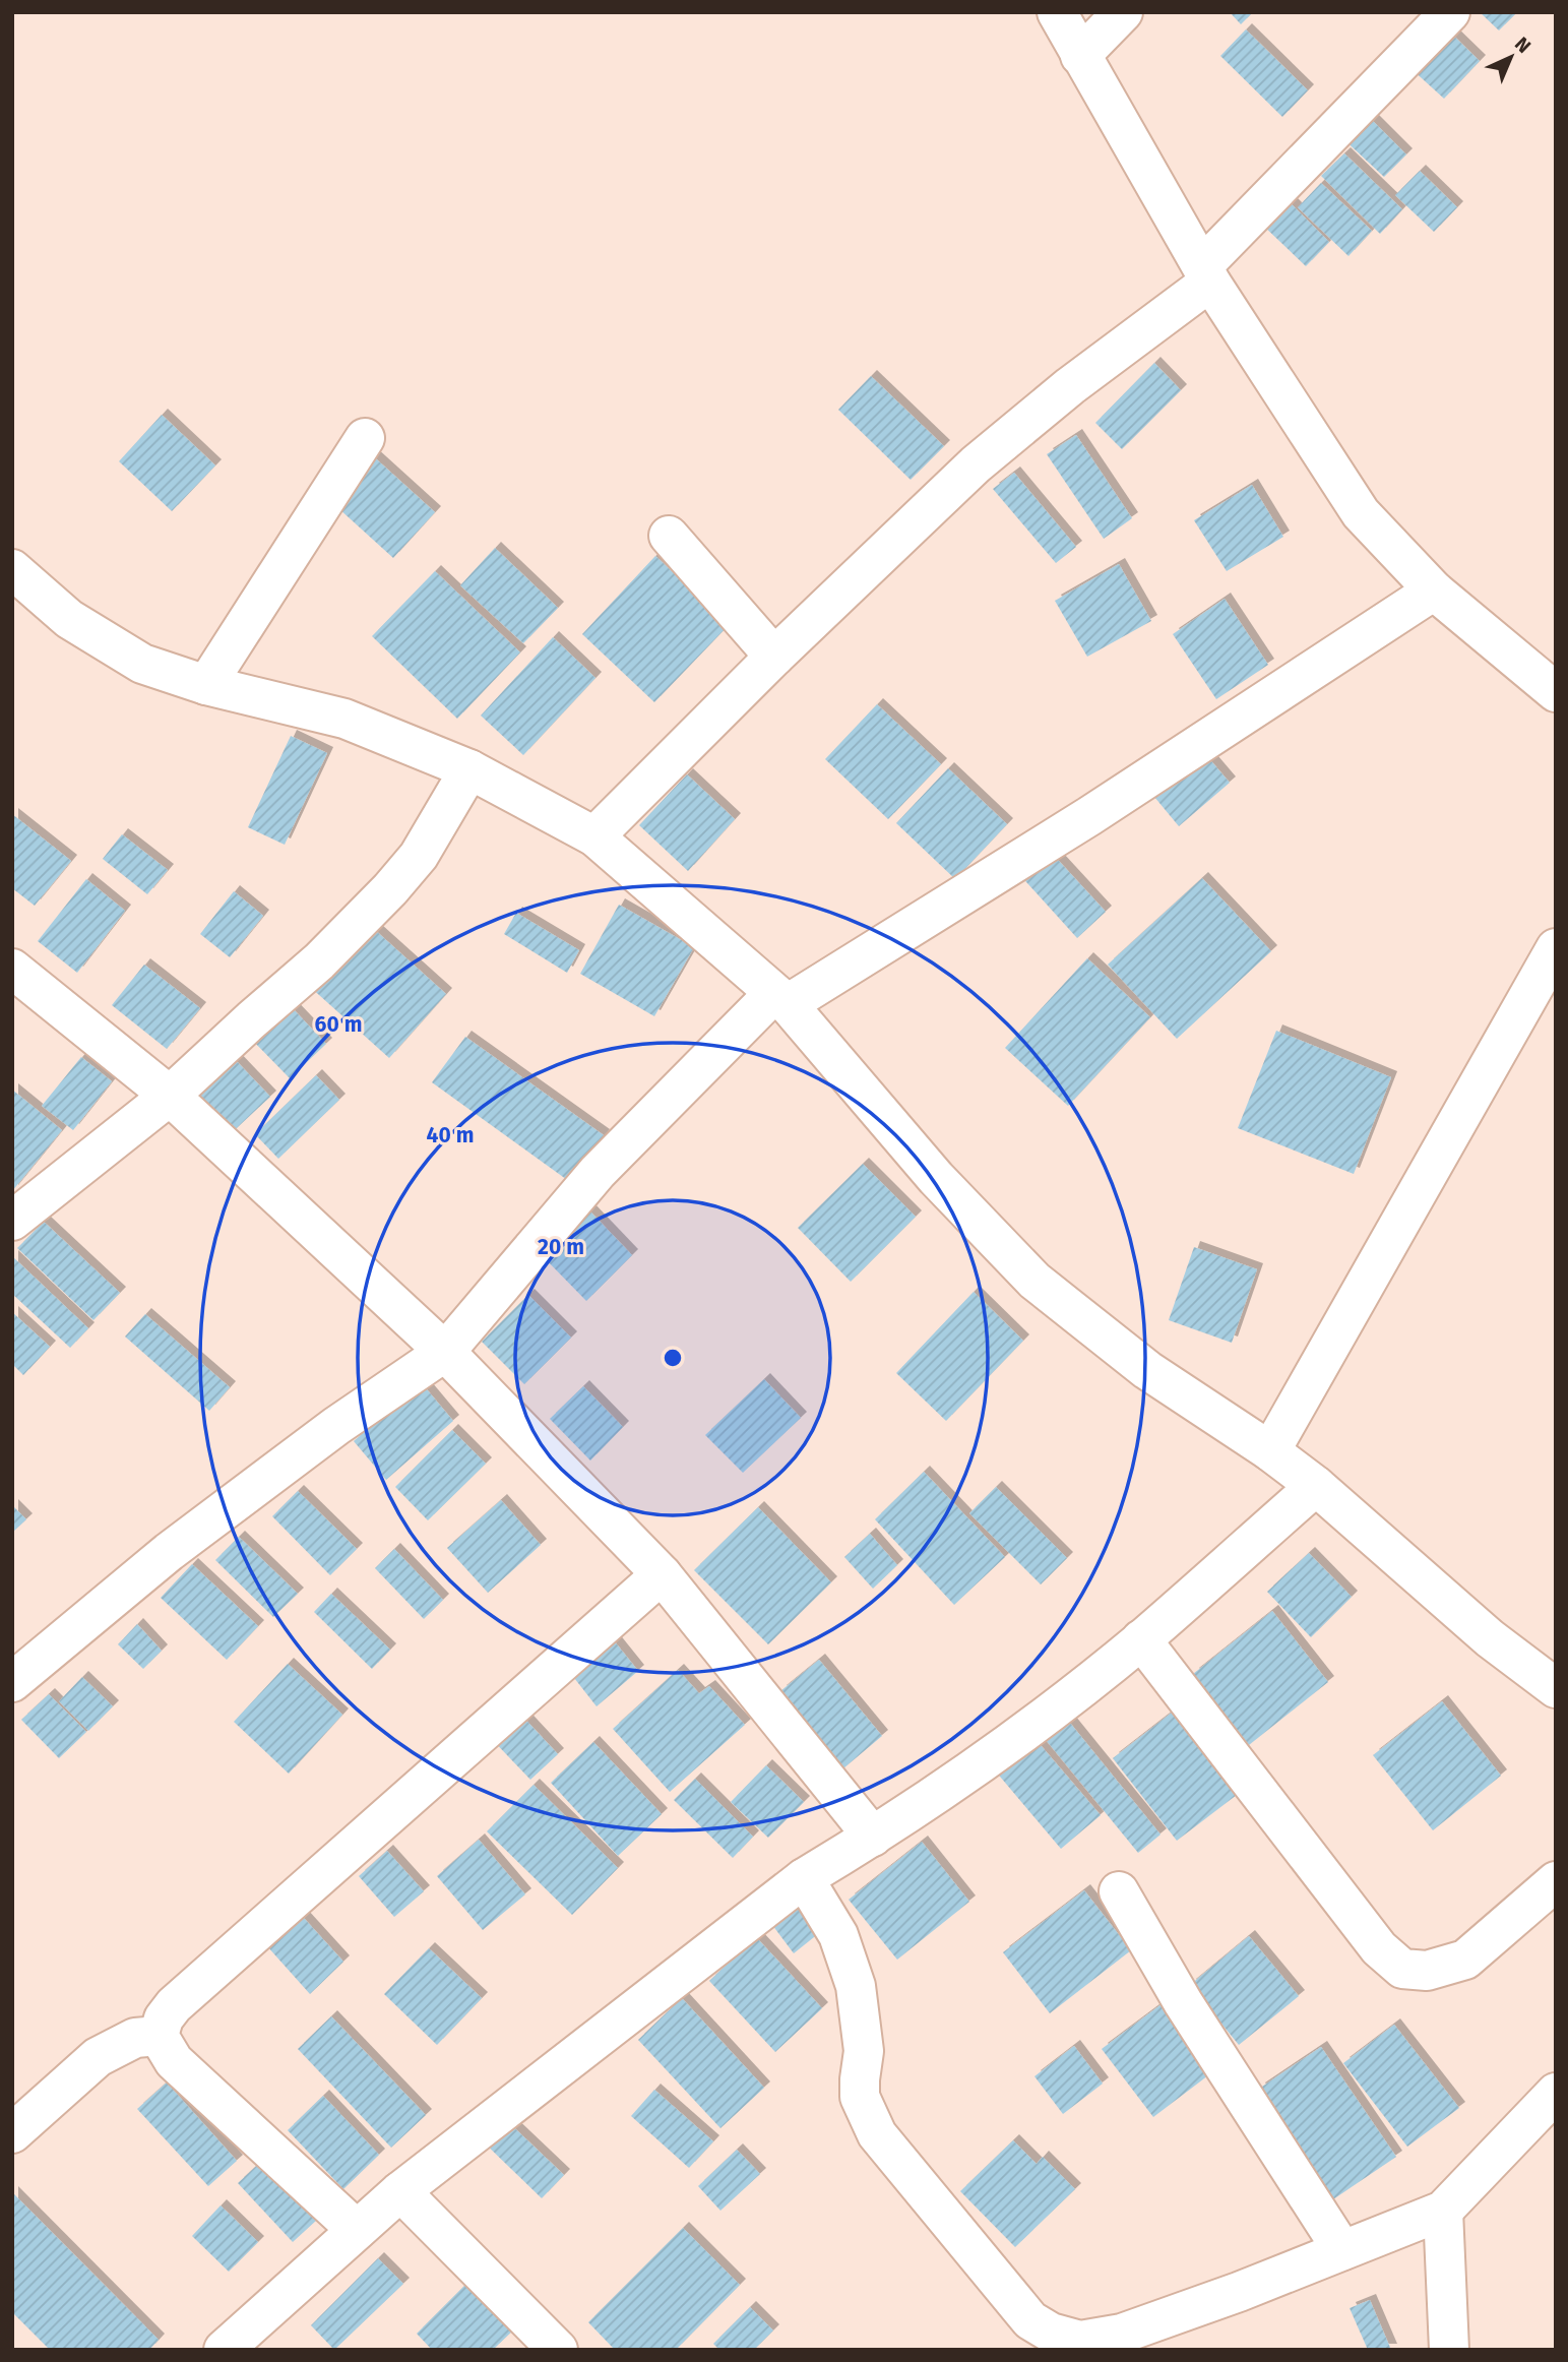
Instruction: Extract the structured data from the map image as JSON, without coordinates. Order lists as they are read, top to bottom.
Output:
{
  "north": "top right",
  "rings": ["60 m", "40 m", "20 m"]
}
